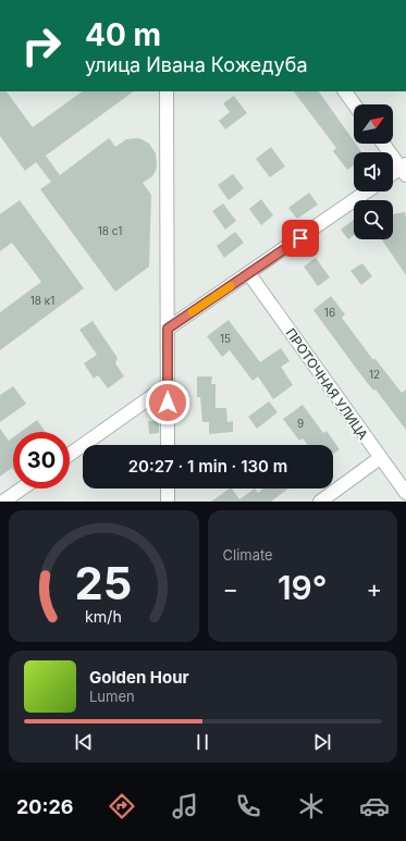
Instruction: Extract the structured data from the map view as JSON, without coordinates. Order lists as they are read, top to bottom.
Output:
{
  "streets": {
    "street": ["ПРОТОЧНАЯ УЛИЦА"]
  },
  "house_numbers": [
    "18 с1",
    "18 к1",
    "16",
    "15",
    "12",
    "9"
  ],
  "north": "top right",
  "page": {
    "turn": ["40 m", "улица Ивана Кожедуба"],
    "limit": "30",
    "trip": "20:27 · 1 min · 130 m",
    "tile": "Climate",
    "heat": ["−", "19°", "+"],
    "song": ["Golden Hour", "Lumen"],
    "tabs": "20:26",
    "gauge": ["25", "km/h"]
  }
}
